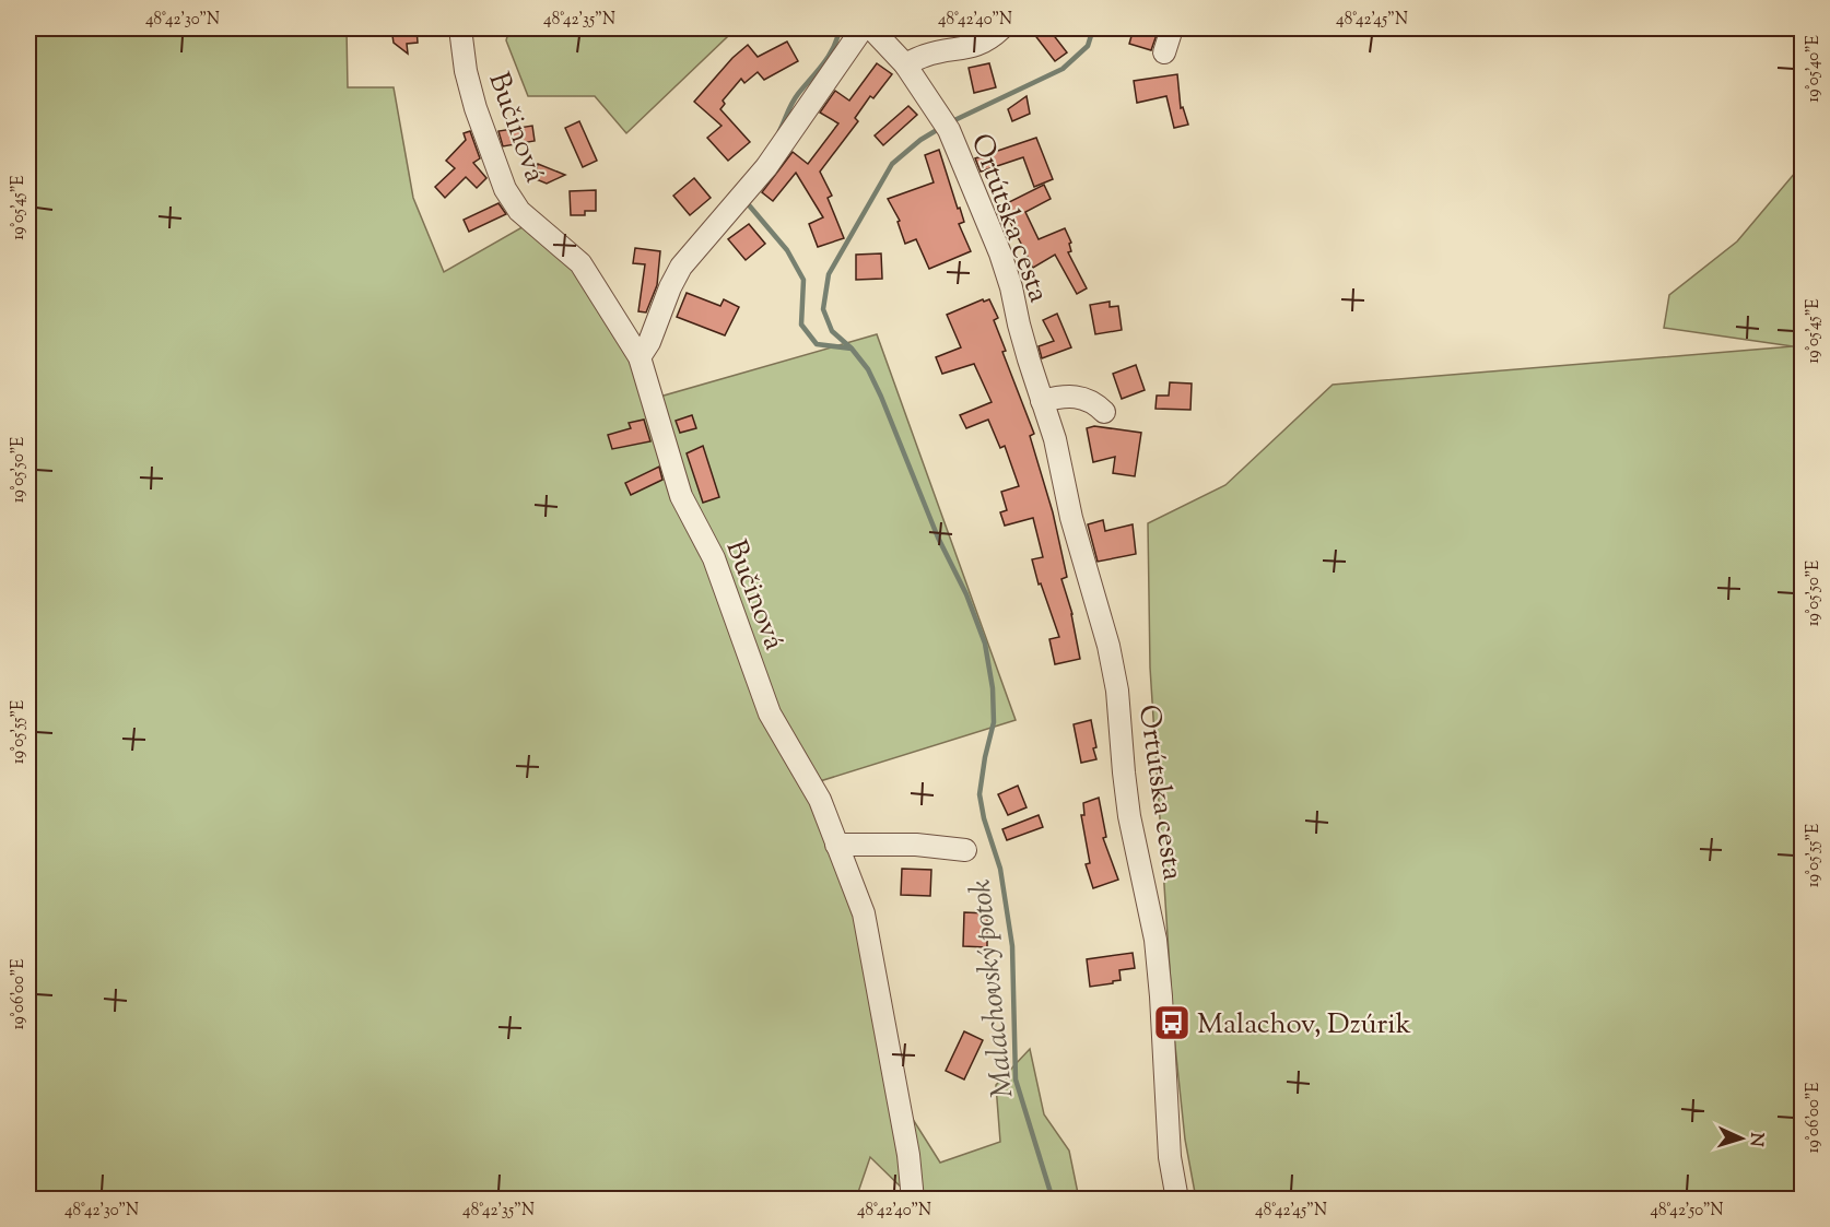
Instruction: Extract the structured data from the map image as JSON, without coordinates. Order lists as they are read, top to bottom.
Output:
{
  "streets": {
    "street": ["Bučinová", "Ortútska cesta"]
  },
  "water": ["Malachovský potok"],
  "places": {
    "bus stop": ["Malachov, Dzúrik"]
  },
  "north": "right",
  "coordinates": [
    "48°42'30\"N",
    "48°42'35\"N",
    "48°42'40\"N",
    "48°42'45\"N",
    "19°05'40\"E",
    "19°05'45\"E",
    "19°05'50\"E",
    "19°05'55\"E",
    "19°06'00\"E",
    "48°42'50\"N"
  ]
}
